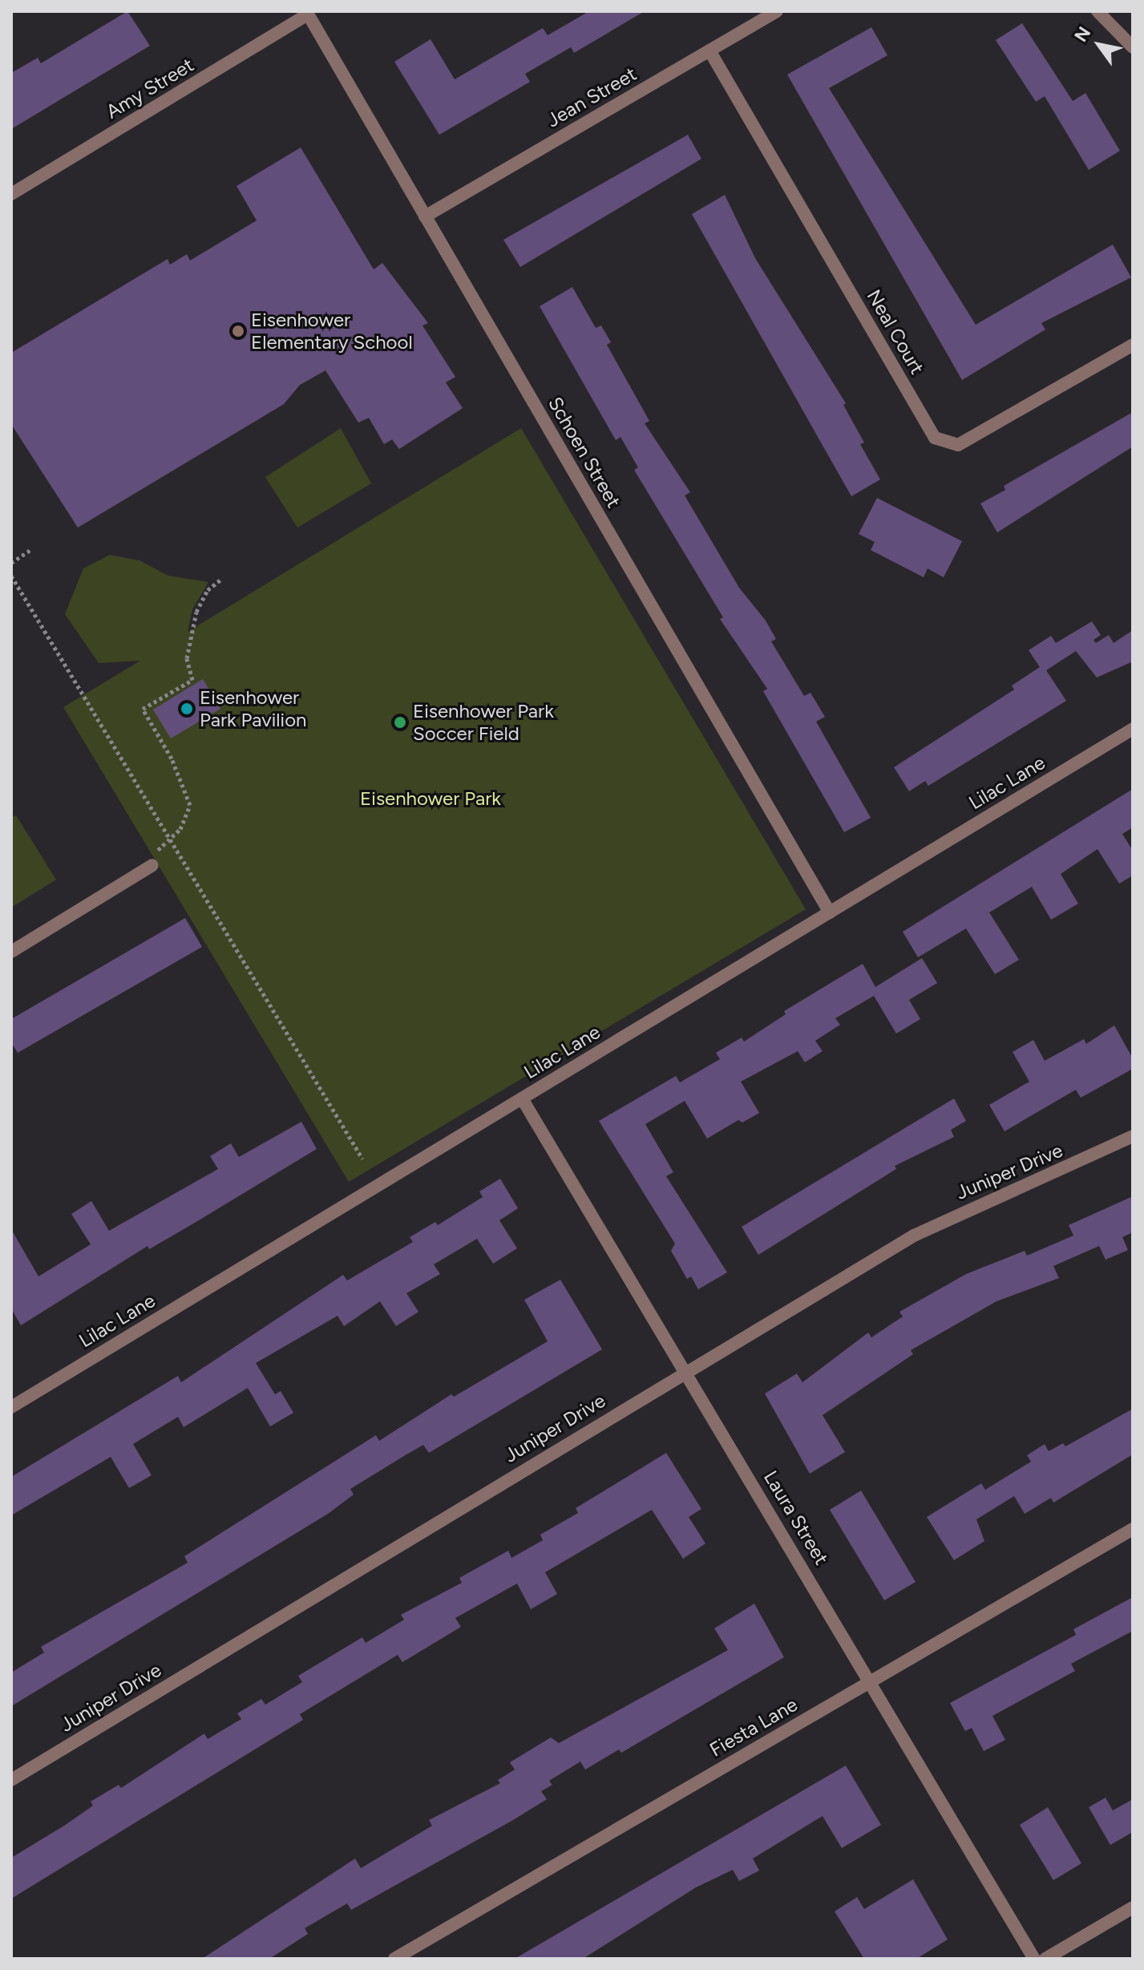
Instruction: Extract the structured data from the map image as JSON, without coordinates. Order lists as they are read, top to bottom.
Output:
{
  "streets": {
    "street": [
      "Amy Street",
      "Jean Street",
      "Neal Court",
      "Schoen Street",
      "Lilac Lane",
      "Juniper Drive",
      "Laura Street",
      "Fiesta Lane"
    ]
  },
  "crossings": [
    ["Amy Street", "Schoen Street"],
    ["Jean Street", "Neal Court"],
    ["Jean Street", "Schoen Street"],
    ["Schoen Street", "Lilac Lane"],
    ["Lilac Lane", "Laura Street"],
    ["Juniper Drive", "Laura Street"],
    ["Laura Street", "Fiesta Lane"]
  ],
  "parks": ["Eisenhower Park"],
  "places": ["Eisenhower Elementary School", "Eisenhower Park Pavilion", "Eisenhower Park Soccer Field"],
  "north": "top left"
}
